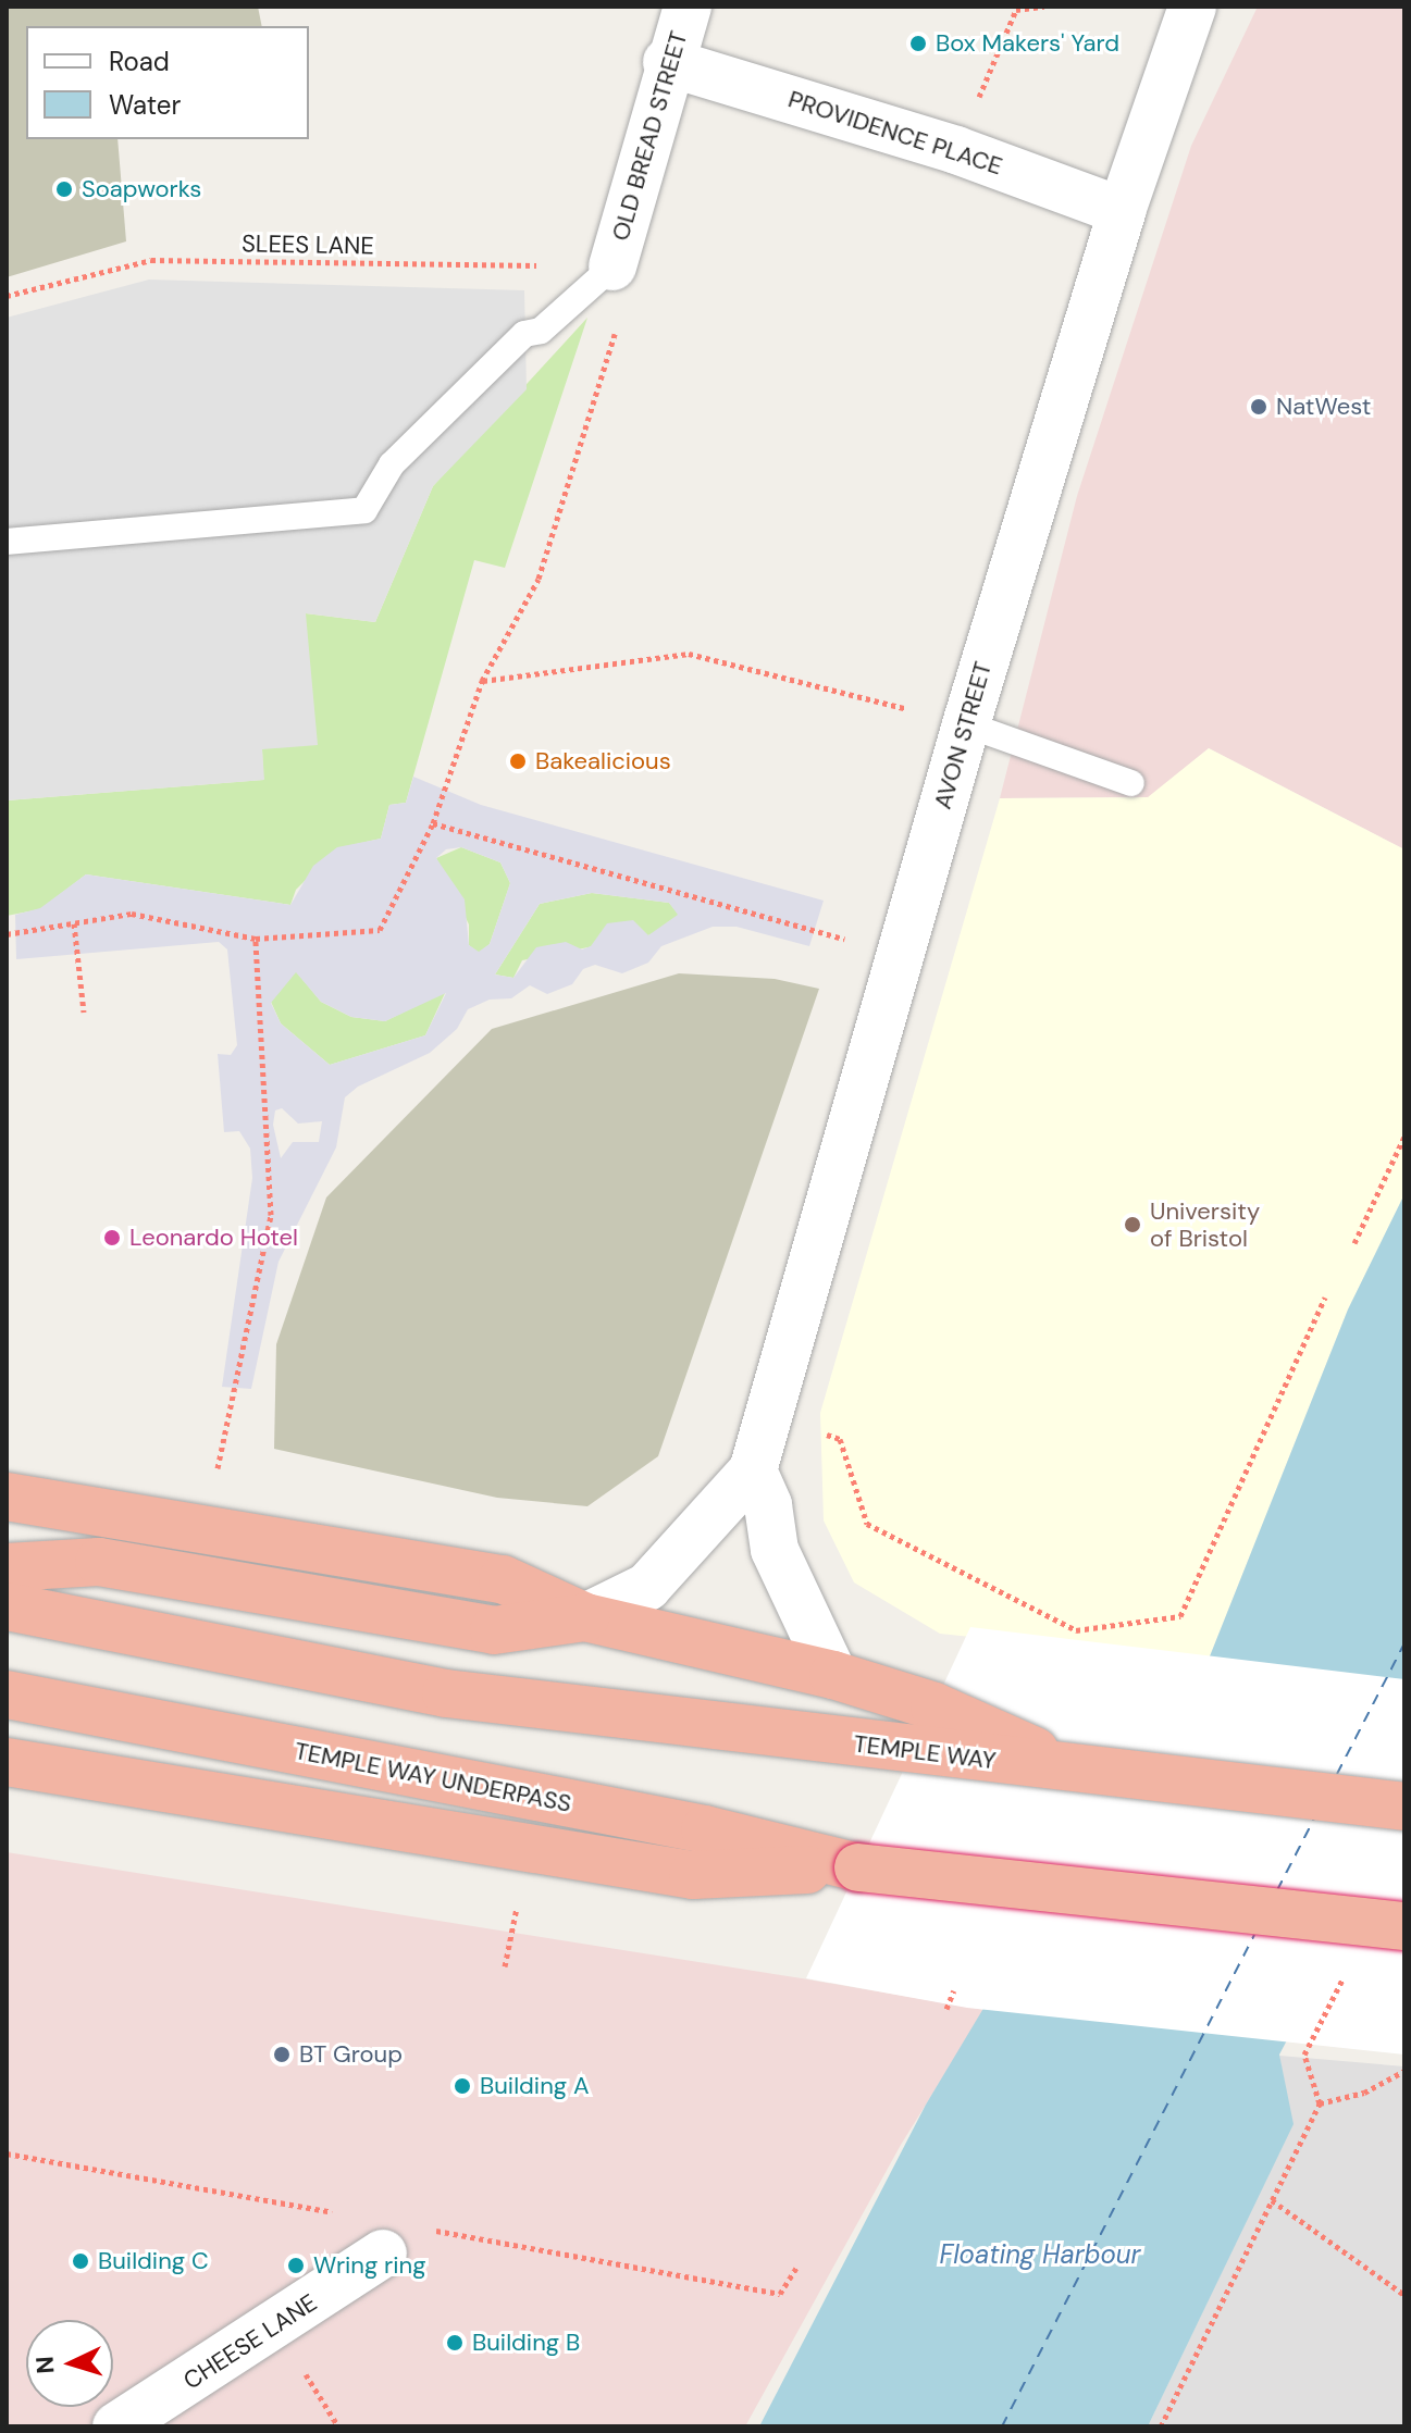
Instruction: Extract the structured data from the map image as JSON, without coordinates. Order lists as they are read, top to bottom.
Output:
{
  "streets": {
    "highway": ["TEMPLE WAY", "TEMPLE WAY UNDERPASS"],
    "street": [
      "PROVIDENCE PLACE",
      "OLD BREAD STREET",
      "AVON STREET",
      "CHEESE LANE"
    ],
    "path": ["SLEES LANE"]
  },
  "crossings": [
    ["PROVIDENCE PLACE", "OLD BREAD STREET"],
    ["PROVIDENCE PLACE", "AVON STREET"],
    ["OLD BREAD STREET", "SLEES LANE"]
  ],
  "water": ["Floating Harbour"],
  "places": [
    "Box Makers' Yard",
    "Soapworks",
    "NatWest",
    "Bakealicious",
    "University of Bristol",
    "Leonardo Hotel",
    "BT Group",
    "Building A",
    "Building C",
    "Wring ring",
    "Building B"
  ],
  "legend": ["Road", "Water"],
  "north": "left"
}
